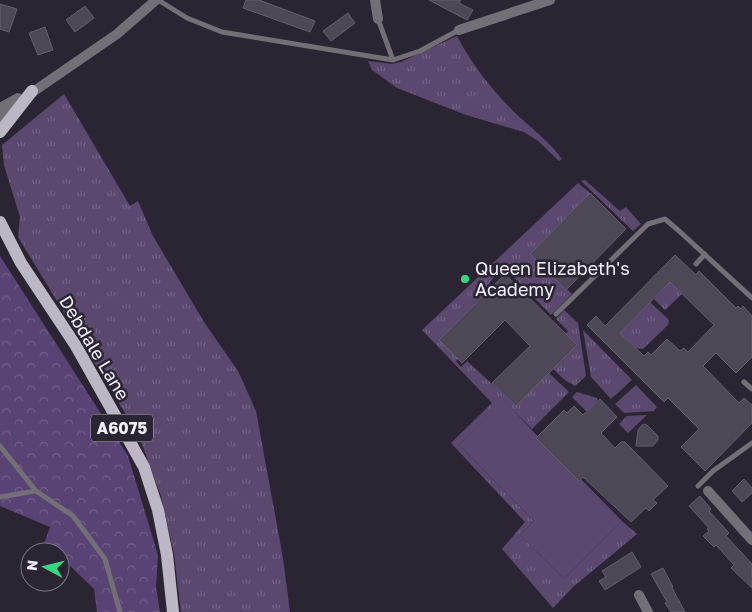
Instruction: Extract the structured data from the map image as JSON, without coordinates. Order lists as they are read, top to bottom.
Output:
{
  "streets": {
    "main road": ["Debdale Lane", "A6075"]
  },
  "places": ["Queen Elizabeth's Academy"],
  "north": "left"
}
